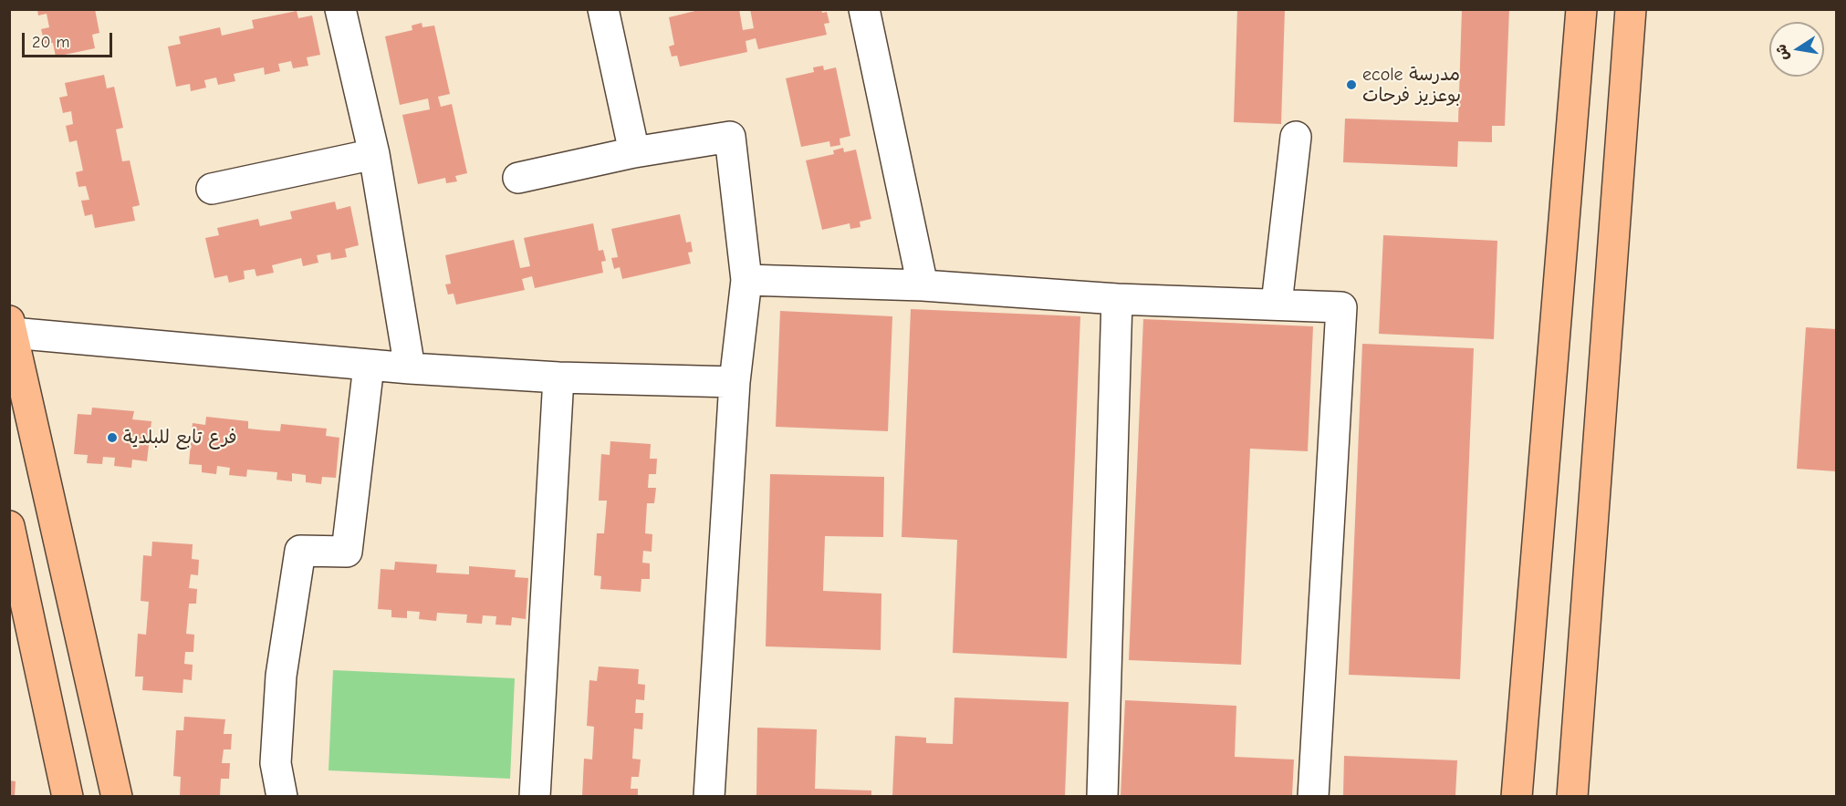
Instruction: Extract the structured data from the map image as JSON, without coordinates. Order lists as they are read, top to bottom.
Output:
{
  "places": ["ecole مدرسة بوعزيز فرحات", "فرع تابع للبلدية"],
  "scale_bar": "20 m",
  "north": "left"
}
